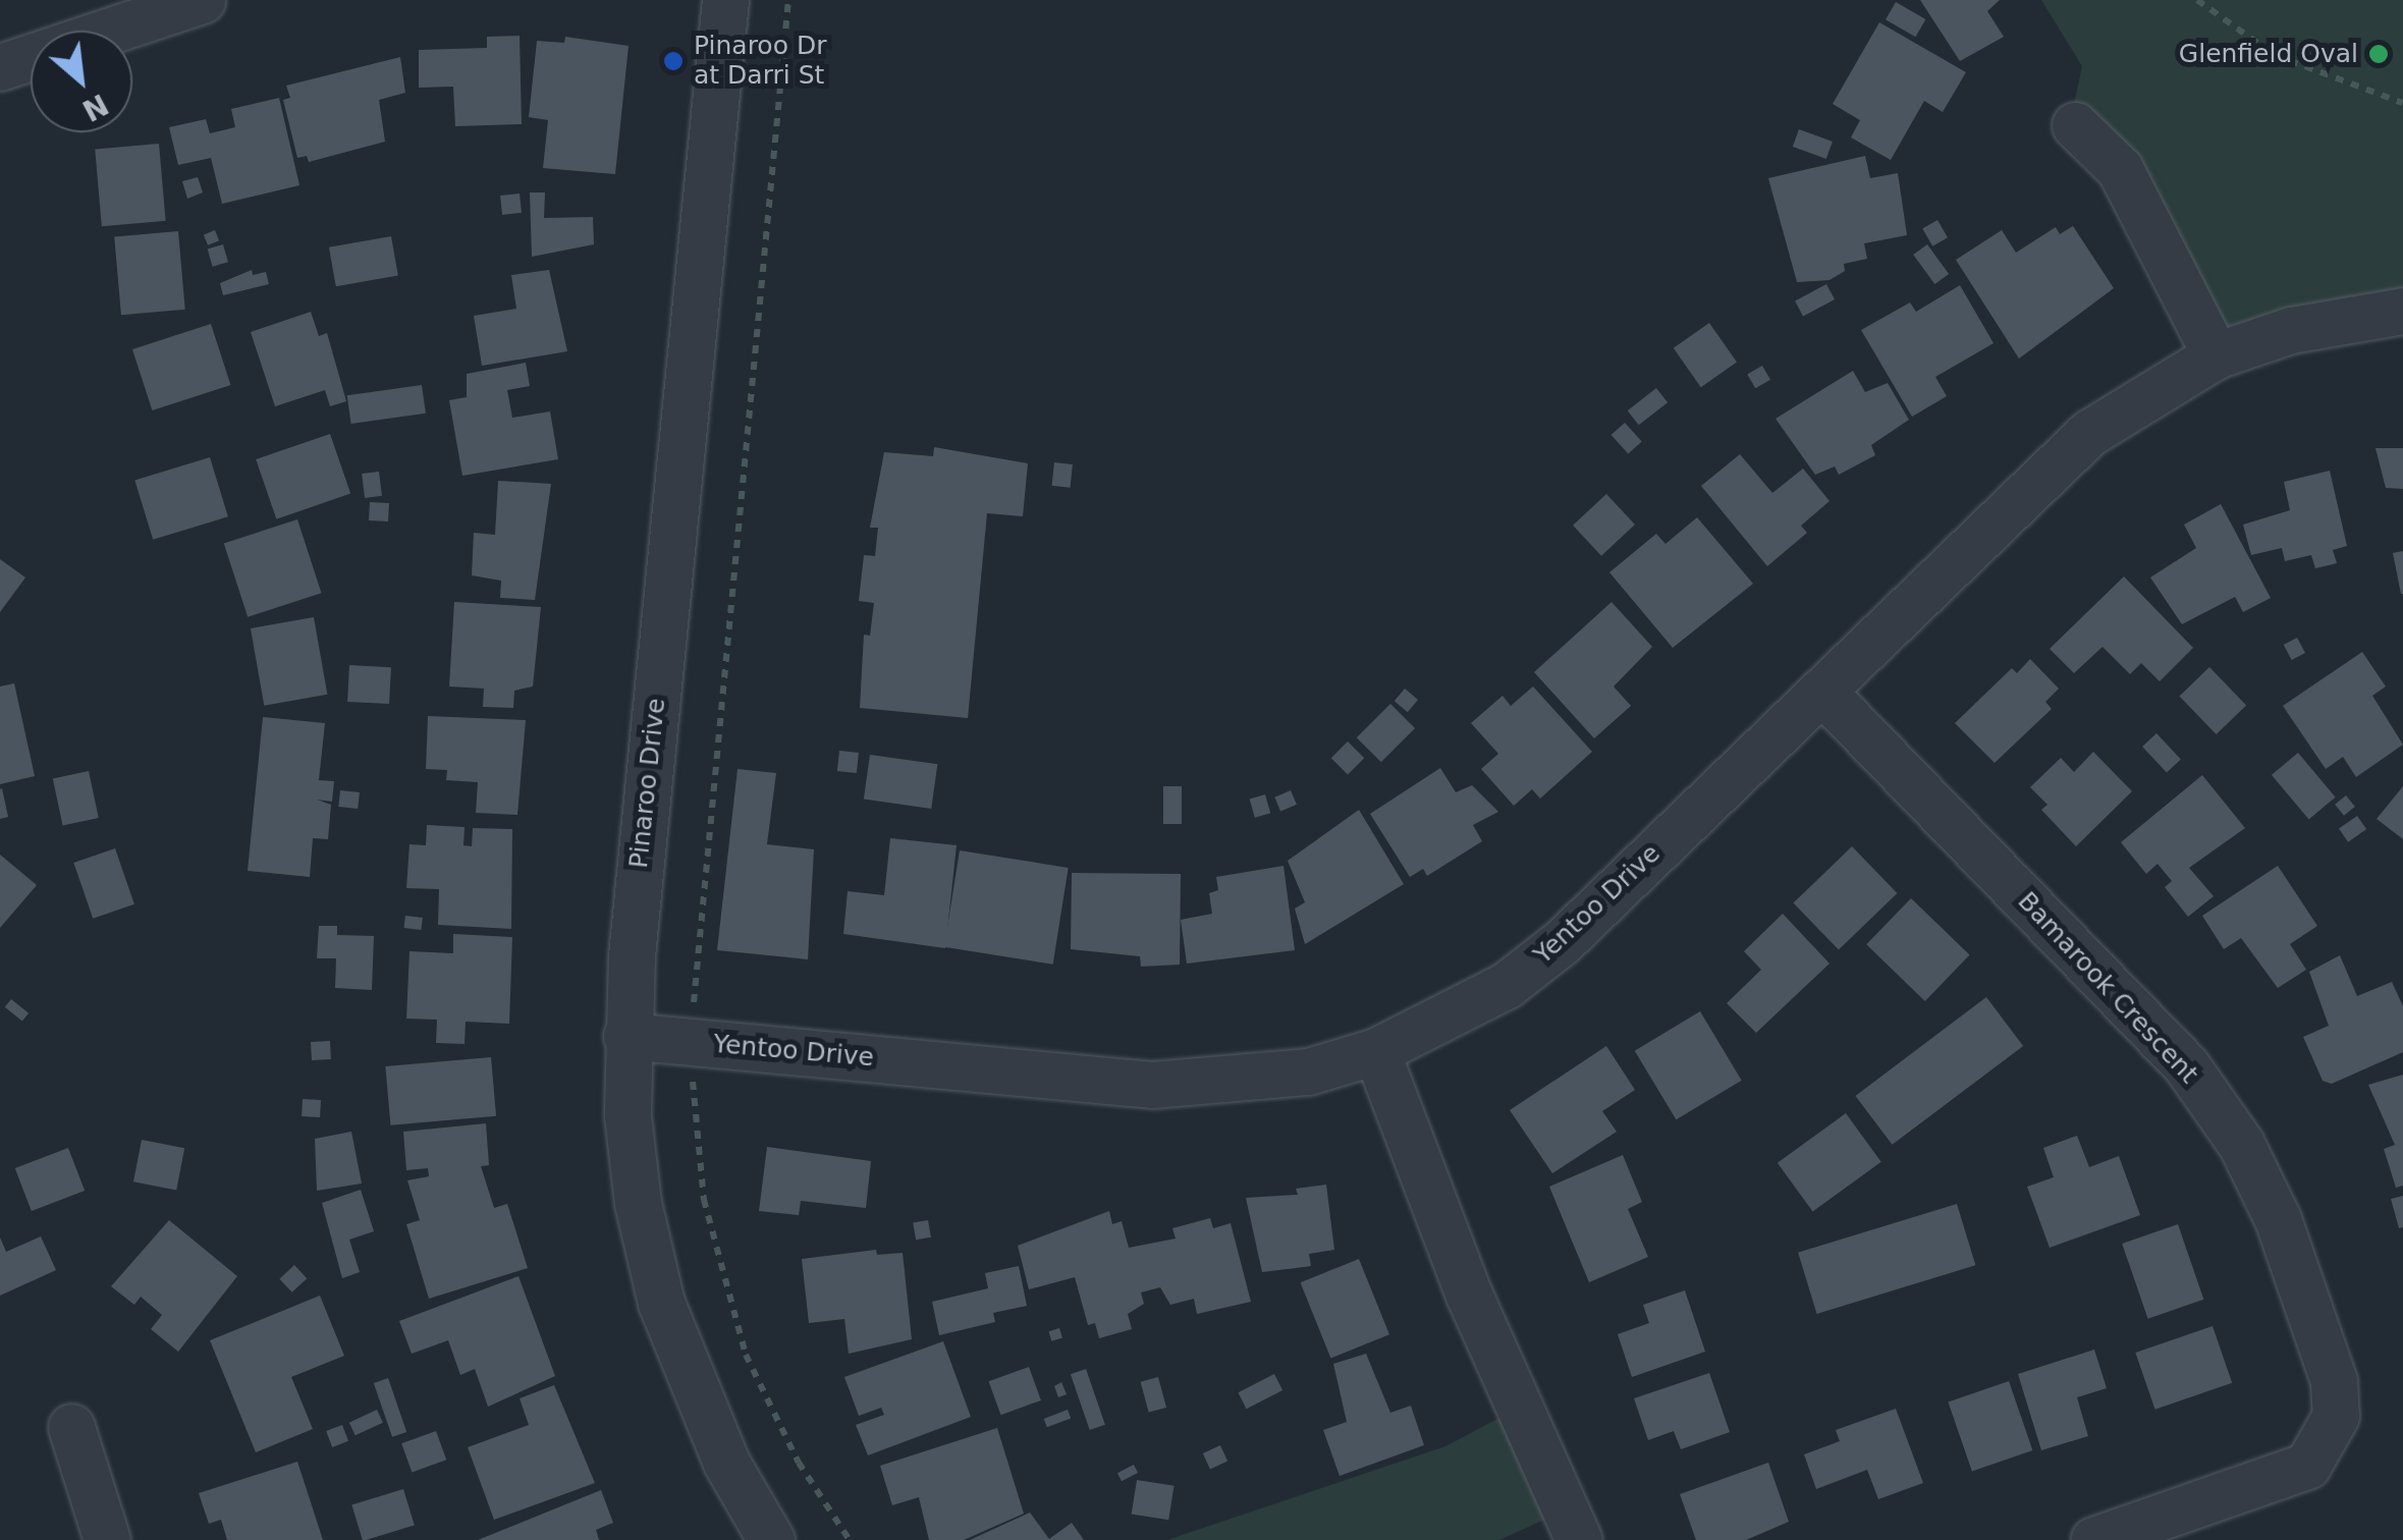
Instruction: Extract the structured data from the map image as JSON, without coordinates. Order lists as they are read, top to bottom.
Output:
{
  "streets": {
    "street": ["Pinaroo Drive", "Yentoo Drive", "Bamarook Crescent"]
  },
  "crossings": [
    ["Pinaroo Drive", "Yentoo Drive"],
    ["Yentoo Drive", "Bamarook Crescent"]
  ],
  "places": ["Glenfield Oval", "Pinaroo Dr at Darri St"],
  "north": "bottom right"
}
